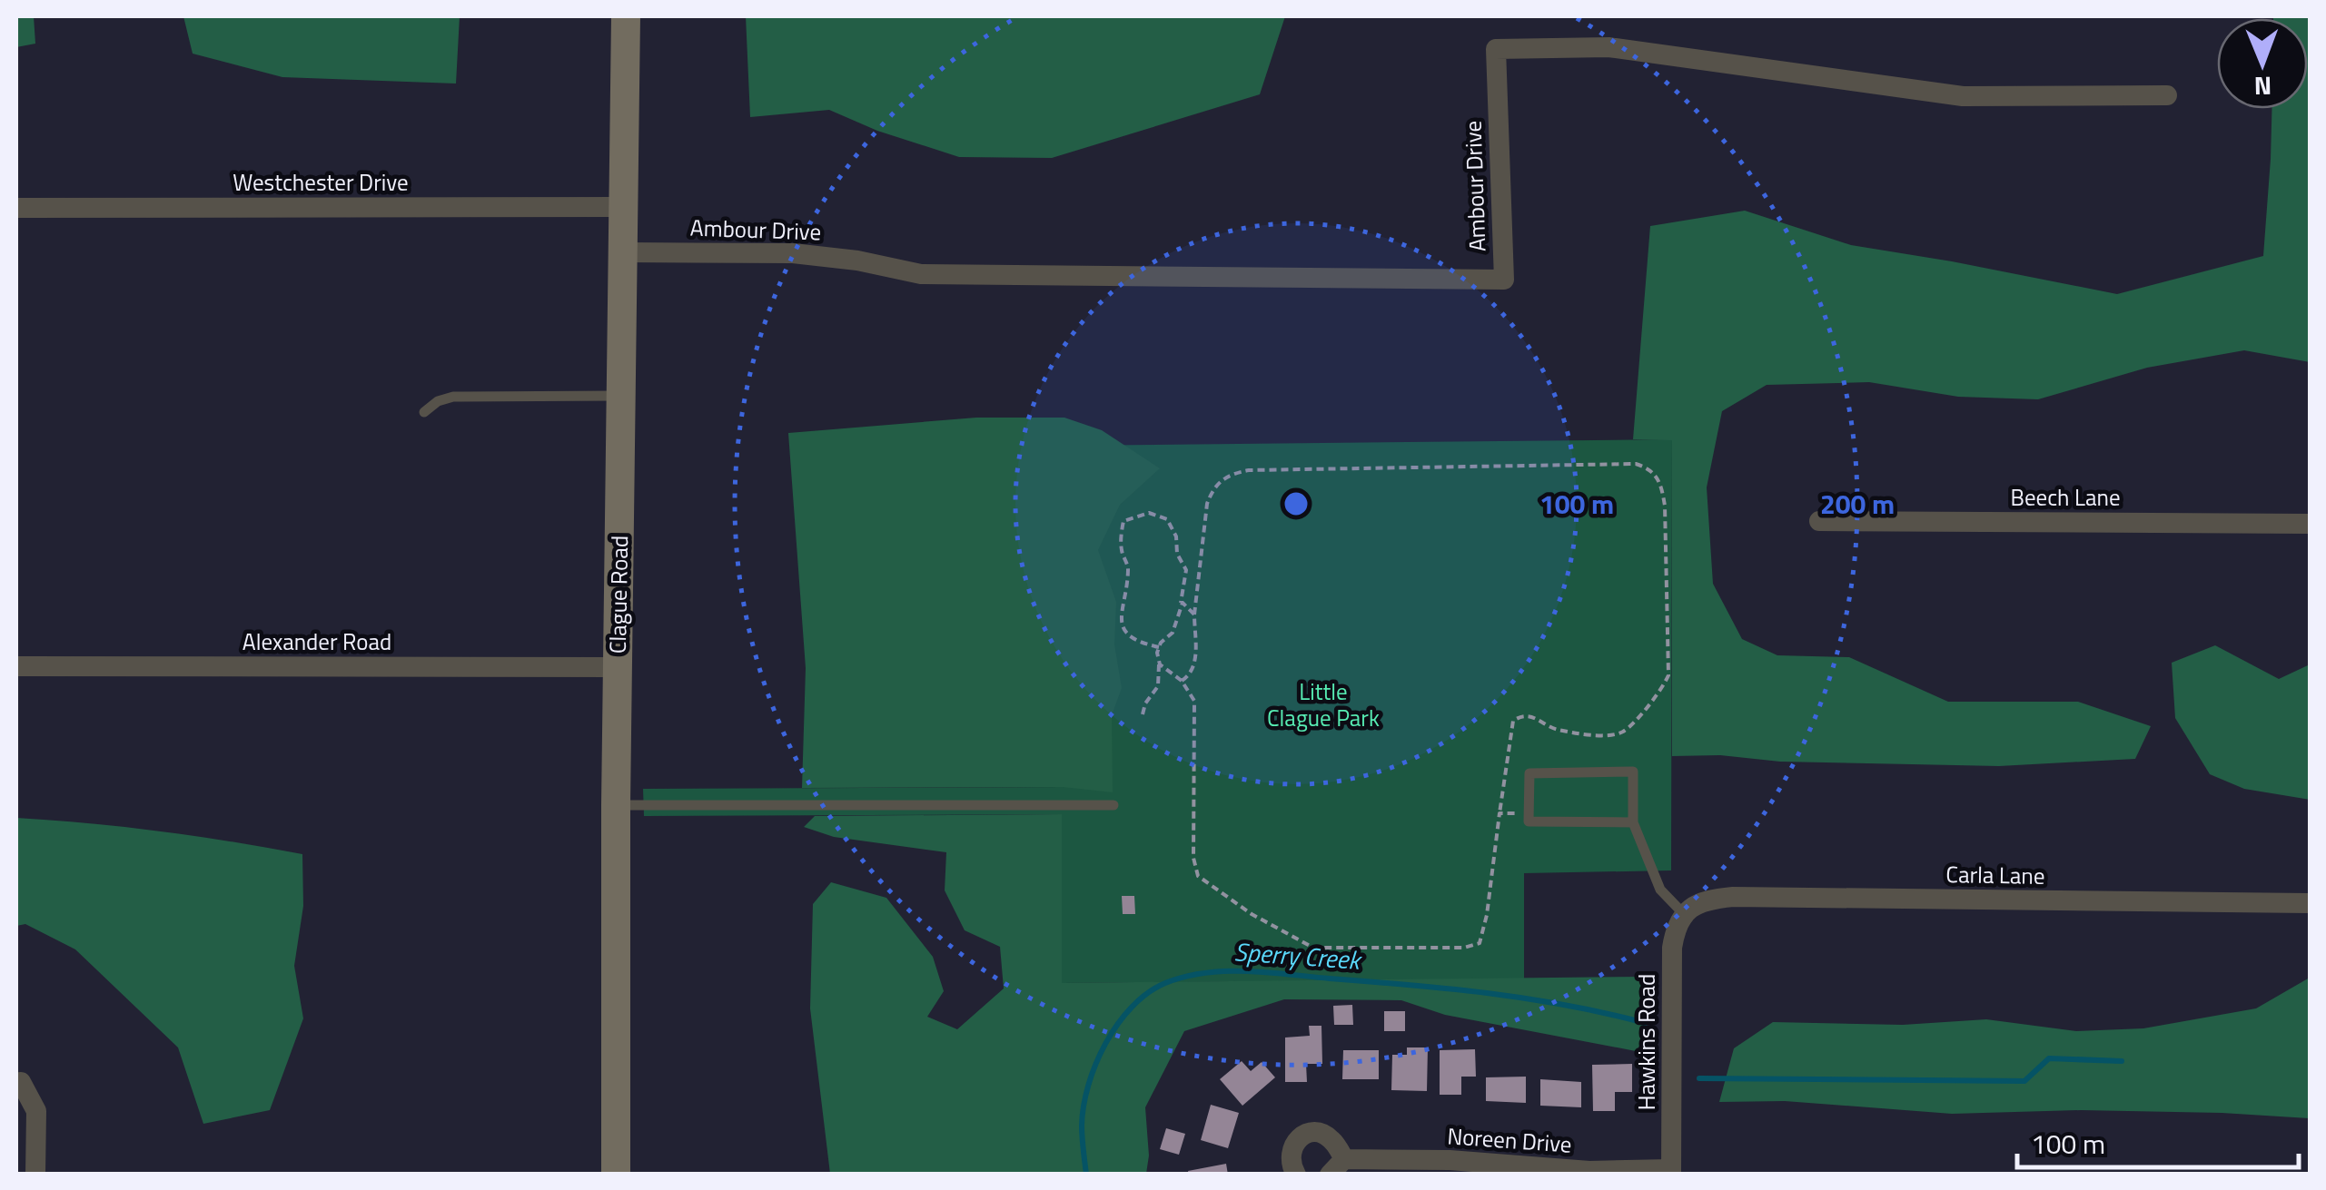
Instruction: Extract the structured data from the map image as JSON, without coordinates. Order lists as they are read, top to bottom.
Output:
{
  "streets": {
    "main road": ["Clague Road"],
    "street": [
      "Westchester Drive",
      "Ambour Drive",
      "Beech Lane",
      "Alexander Road",
      "Carla Lane",
      "Hawkins Road",
      "Noreen Drive"
    ]
  },
  "crossings": [
    ["Westchester Drive", "Clague Road"],
    ["Ambour Drive", "Clague Road"],
    ["Clague Road", "Alexander Road"],
    ["Carla Lane", "Hawkins Road"],
    ["Hawkins Road", "Noreen Drive"]
  ],
  "water": ["Sperry Creek"],
  "parks": ["Little Clague Park"],
  "scale_bar": "100 m",
  "north": "bottom",
  "rings": ["100 m", "200 m"]
}
